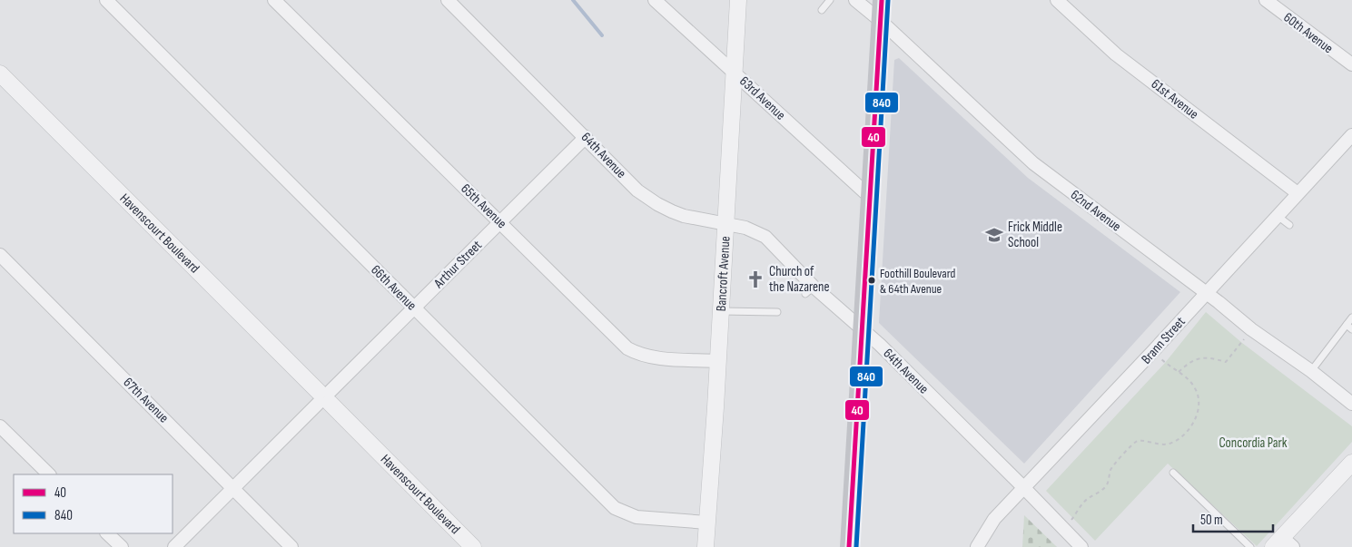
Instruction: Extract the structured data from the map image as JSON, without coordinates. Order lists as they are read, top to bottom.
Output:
{
  "streets": {
    "street": [
      "60th Avenue",
      "63rd Avenue",
      "61st Avenue",
      "64th Avenue",
      "65th Avenue",
      "62nd Avenue",
      "Havenscourt Boulevard",
      "Arthur Street",
      "Bancroft Avenue",
      "66th Avenue",
      "Brann Street",
      "67th Avenue"
    ]
  },
  "crossings": [
    ["63rd Avenue", "Bancroft Avenue"],
    ["61st Avenue", "Brann Street"],
    ["64th Avenue", "Arthur Street"],
    ["64th Avenue", "Bancroft Avenue"],
    ["64th Avenue", "Brann Street"],
    ["65th Avenue", "Arthur Street"],
    ["65th Avenue", "Bancroft Avenue"],
    ["62nd Avenue", "Brann Street"],
    ["Havenscourt Boulevard", "Arthur Street"],
    ["Arthur Street", "66th Avenue"],
    ["Arthur Street", "67th Avenue"],
    ["Bancroft Avenue", "66th Avenue"]
  ],
  "parks": ["Concordia Park"],
  "places": {
    "school or university": ["Frick Middle School"],
    "church": ["Church of the Nazarene"],
    "other": ["Foothill Boulevard & 64th Avenue"]
  },
  "lines": ["transit line 40", "transit line 840"],
  "legend": ["40", "840"],
  "scale_bar": "50 m"
}
